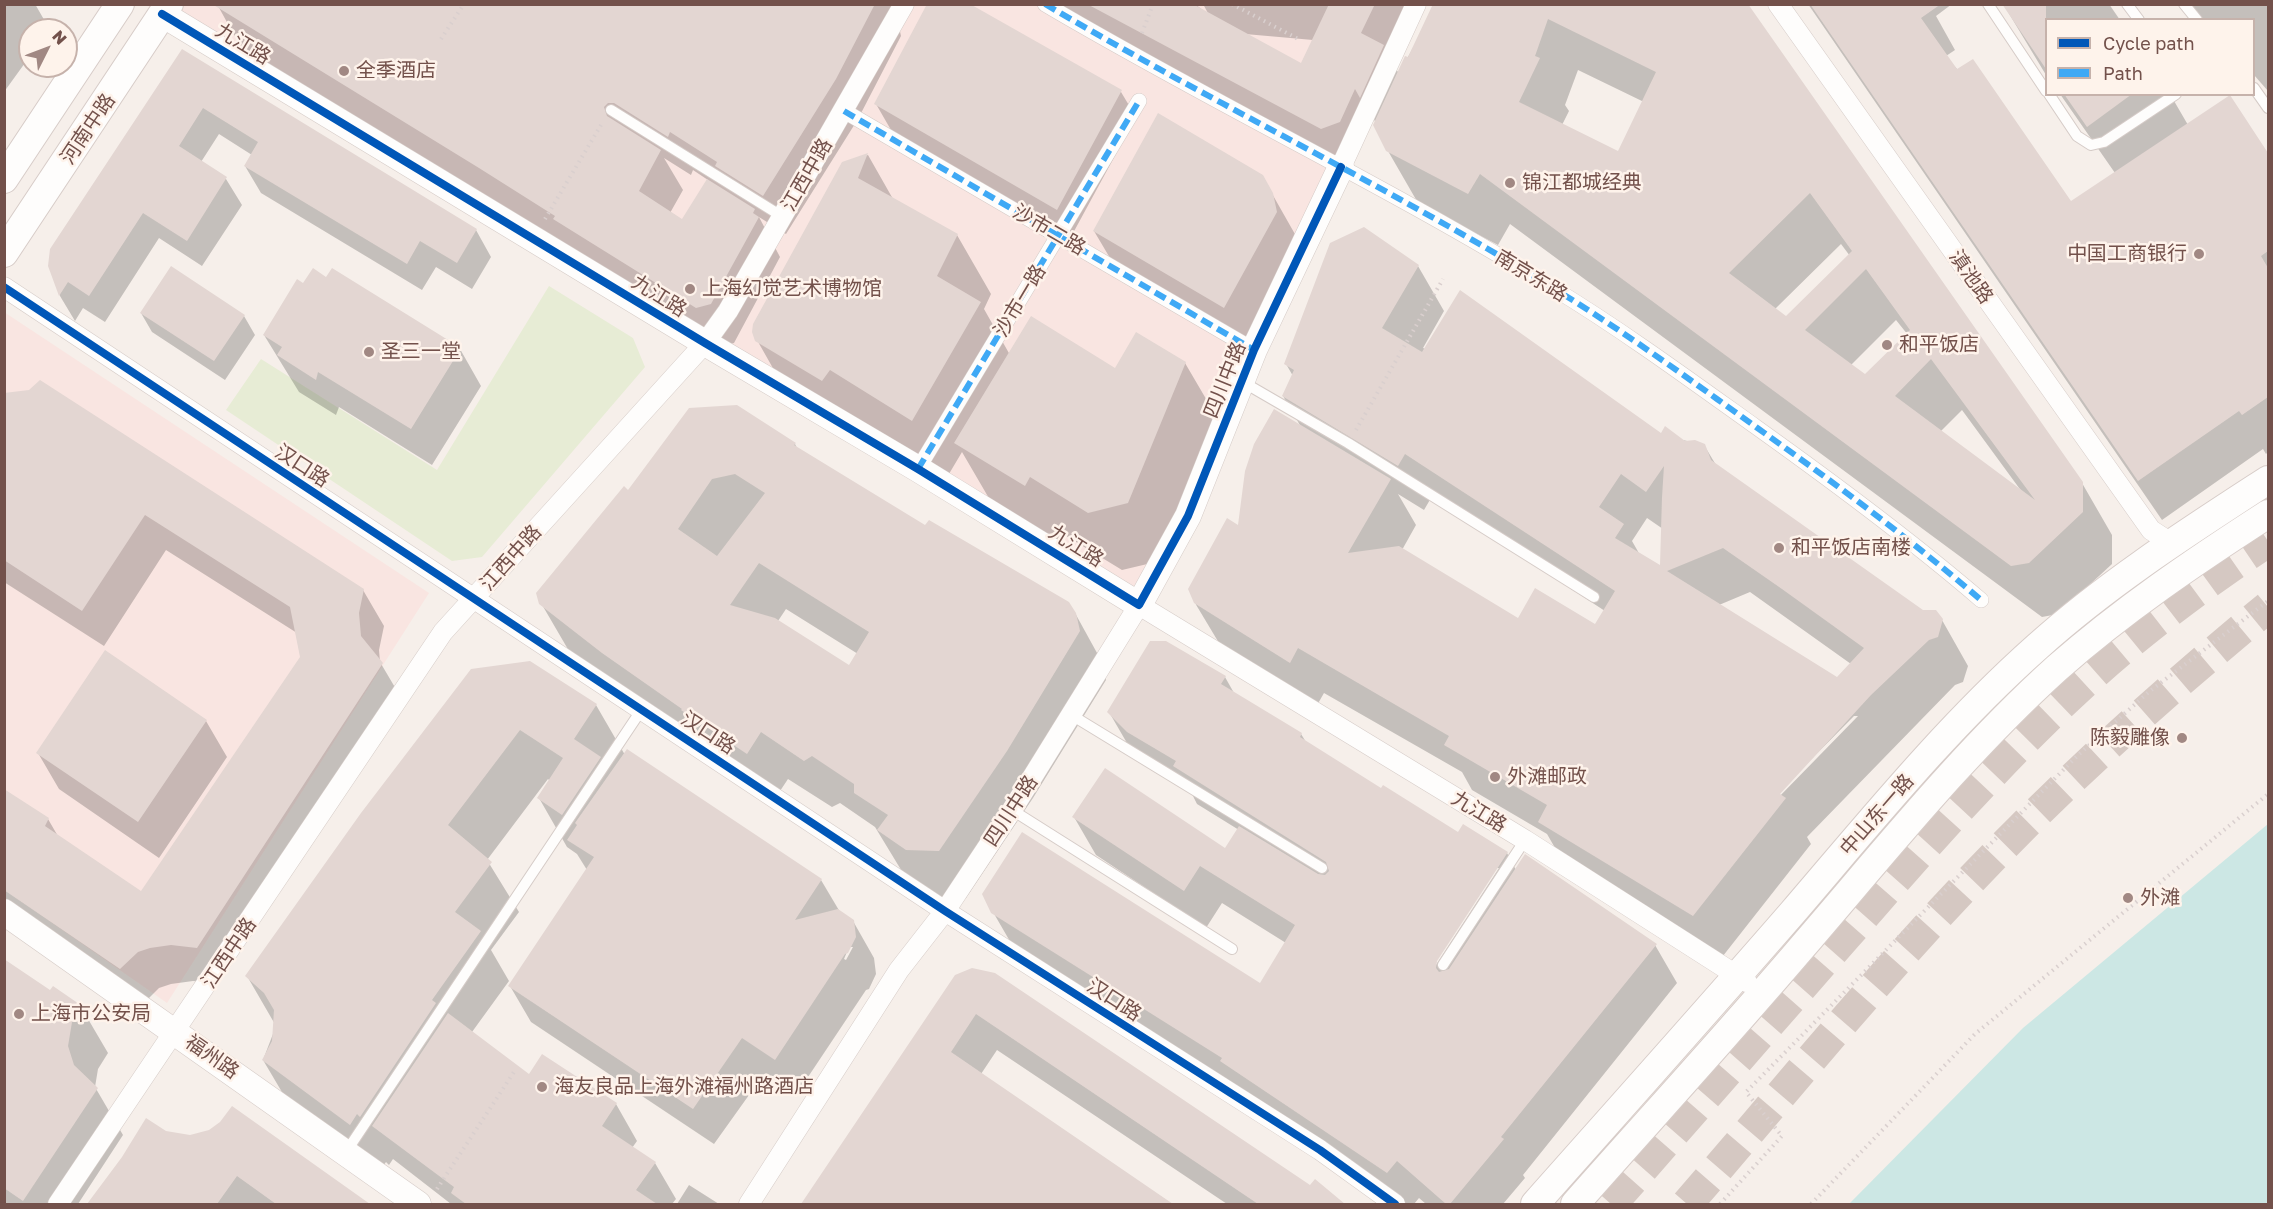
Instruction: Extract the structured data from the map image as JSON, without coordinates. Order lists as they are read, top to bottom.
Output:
{
  "streets": {
    "main road": ["河南中路", "中山东一路"],
    "street": [
      "九江路",
      "江西中路",
      "沙市二路",
      "南京东路",
      "滇池路",
      "沙市一路",
      "四川中路",
      "汉口路",
      "福州路"
    ]
  },
  "crossings": [
    ["九江路", "河南中路"],
    ["九江路", "江西中路"],
    ["九江路", "沙市一路"],
    ["九江路", "四川中路"],
    ["九江路", "中山东一路"],
    ["江西中路", "沙市二路"],
    ["江西中路", "汉口路"],
    ["江西中路", "福州路"],
    ["沙市二路", "沙市一路"],
    ["沙市二路", "四川中路"],
    ["南京东路", "四川中路"],
    ["滇池路", "中山东一路"],
    ["四川中路", "汉口路"]
  ],
  "places": [
    "全季酒店",
    "锦江都城经典",
    "中国工商银行",
    "上海幻觉艺术博物馆",
    "和平饭店",
    "圣三一堂",
    "和平饭店南楼",
    "陈毅雕像",
    "外滩邮政",
    "外滩",
    "上海市公安局",
    "海友良品上海外滩福州路酒店"
  ],
  "legend": ["Cycle path", "Path"],
  "north": "top right"
}
